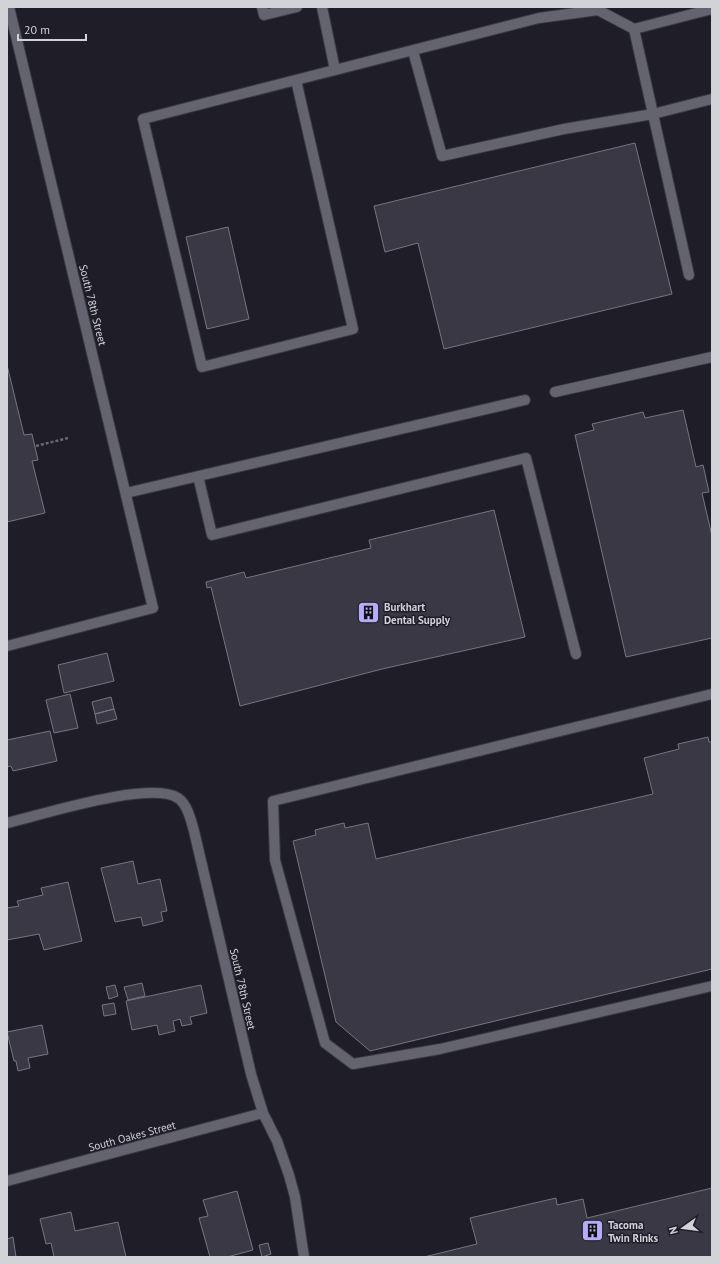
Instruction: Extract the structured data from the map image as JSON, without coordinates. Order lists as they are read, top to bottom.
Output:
{
  "streets": {
    "street": ["South 78th Street", "South Oakes Street"]
  },
  "crossings": [
    ["South 78th Street", "South Oakes Street"]
  ],
  "places": {
    "building": ["Burkhart Dental Supply", "Tacoma Twin Rinks"]
  },
  "scale_bar": "20 m",
  "north": "left"
}
